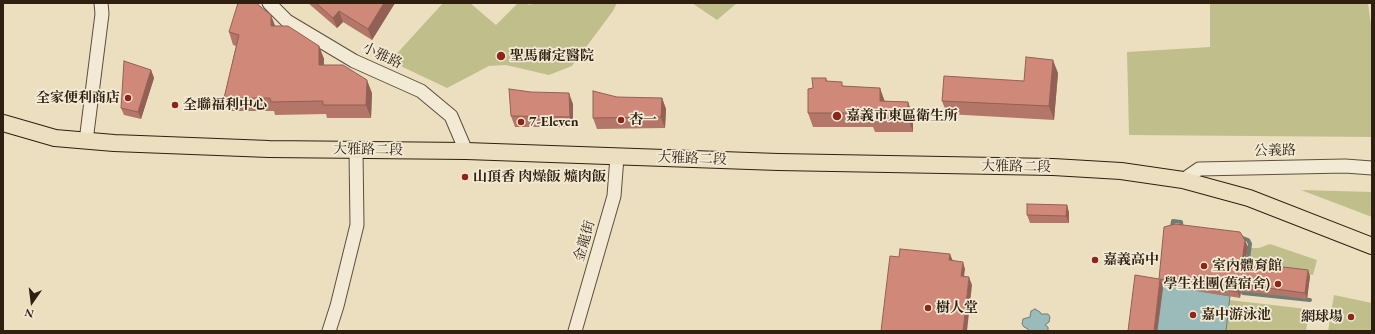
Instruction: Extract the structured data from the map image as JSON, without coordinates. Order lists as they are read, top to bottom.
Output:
{
  "streets": {
    "main road": ["大雅路二段"],
    "street": ["小雅路", "公義路", "金龍街"]
  },
  "crossings": [
    ["小雅路", "大雅路二段"],
    ["大雅路二段", "公義路"],
    ["大雅路二段", "金龍街"]
  ],
  "places": [
    "聖馬爾定醫院",
    "全家便利商店",
    "全聯福利中心",
    "嘉義市東區衛生所",
    "杏一",
    "7-Eleven",
    "山頂香 肉燥飯 爌肉飯",
    "嘉義高中",
    "室內體育館",
    "學生社團(舊宿舍)",
    "樹人堂",
    "嘉中游泳池",
    "網球場"
  ],
  "north": "bottom"
}
